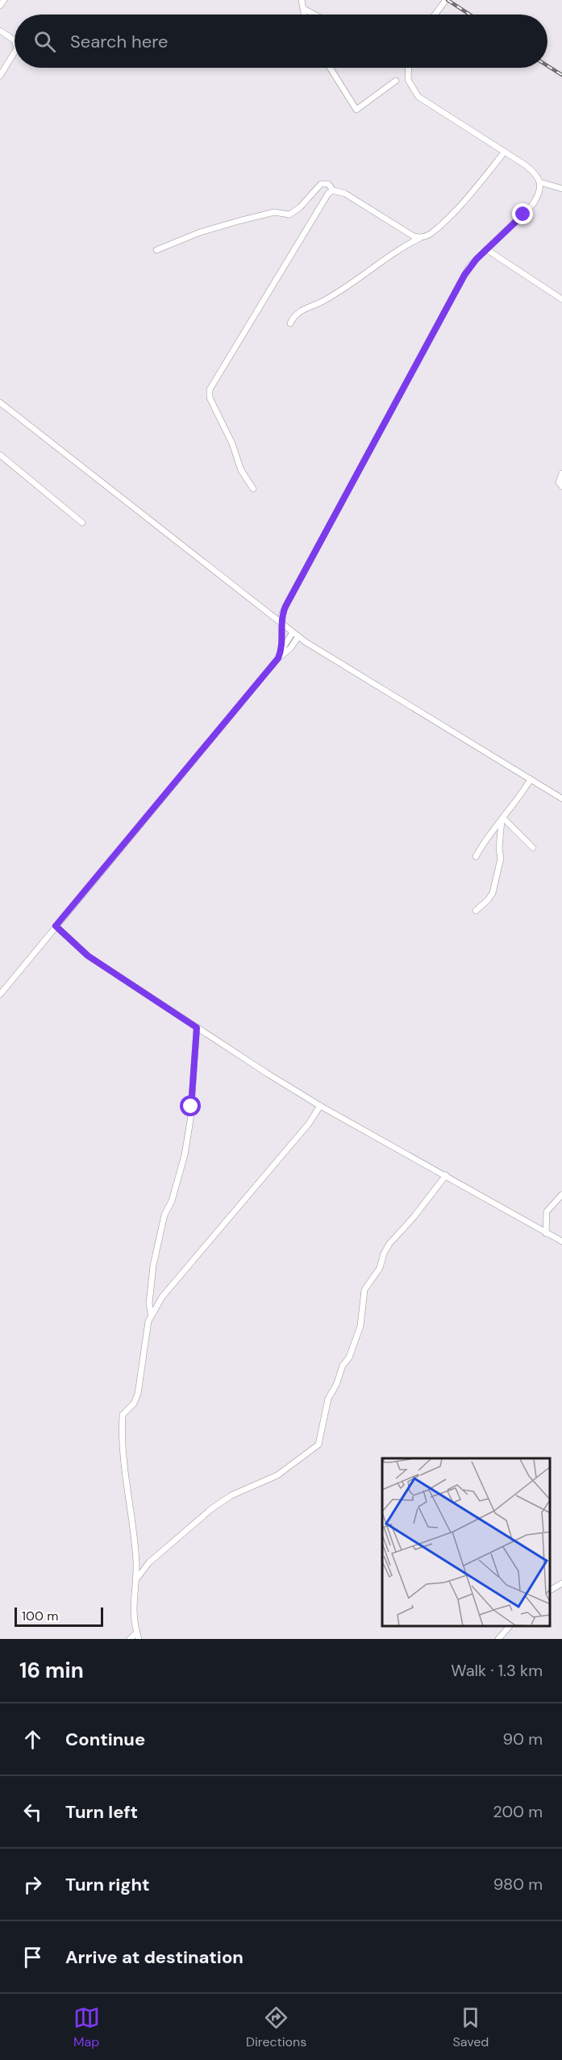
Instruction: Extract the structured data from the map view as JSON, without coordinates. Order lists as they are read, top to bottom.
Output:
{
  "scale_bar": "100 m",
  "page": {
    "search": "Search here",
    "scale": "100 m",
    "heading": ["16 min", "Walk · 1.3 km"],
    "list": [
      ["Continue", "90 m"],
      ["Turn left", "200 m"],
      ["Turn right", "980 m"],
      "Arrive at destination"
    ],
    "nav": ["Map", "Directions", "Saved"]
  }
}
